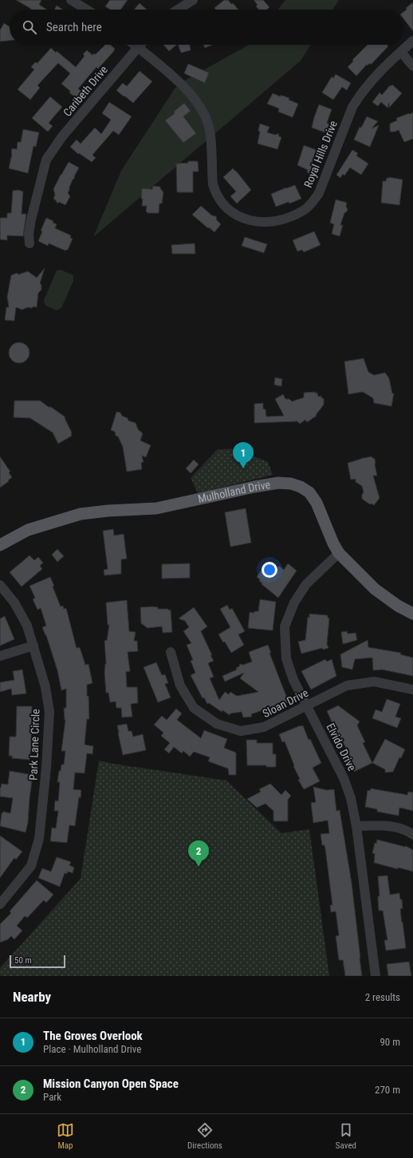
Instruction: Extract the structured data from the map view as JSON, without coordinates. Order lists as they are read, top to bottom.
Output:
{
  "streets": {
    "main road": ["Mulholland Drive"],
    "street": [
      "Caribeth Drive",
      "Royal Hills Drive",
      "Sloan Drive",
      "Park Lane Circle",
      "Elvido Drive"
    ]
  },
  "crossings": [
    ["Caribeth Drive", "Royal Hills Drive"],
    ["Mulholland Drive", "Elvido Drive"],
    ["Sloan Drive", "Elvido Drive"]
  ],
  "scale_bar": "50 m",
  "page": {
    "search": "Search here",
    "pins": ["1", "2"],
    "scale": "50 m",
    "heading": ["Nearby", "2 results"],
    "list": [
      {
        "mark": "1",
        "name": "The Groves Overlook",
        "note": "Place · Mulholland Drive",
        "value": "90 m"
      },
      {
        "mark": "2",
        "name": "Mission Canyon Open Space",
        "note": "Park",
        "value": "270 m"
      }
    ],
    "nav": ["Map", "Directions", "Saved"]
  }
}
